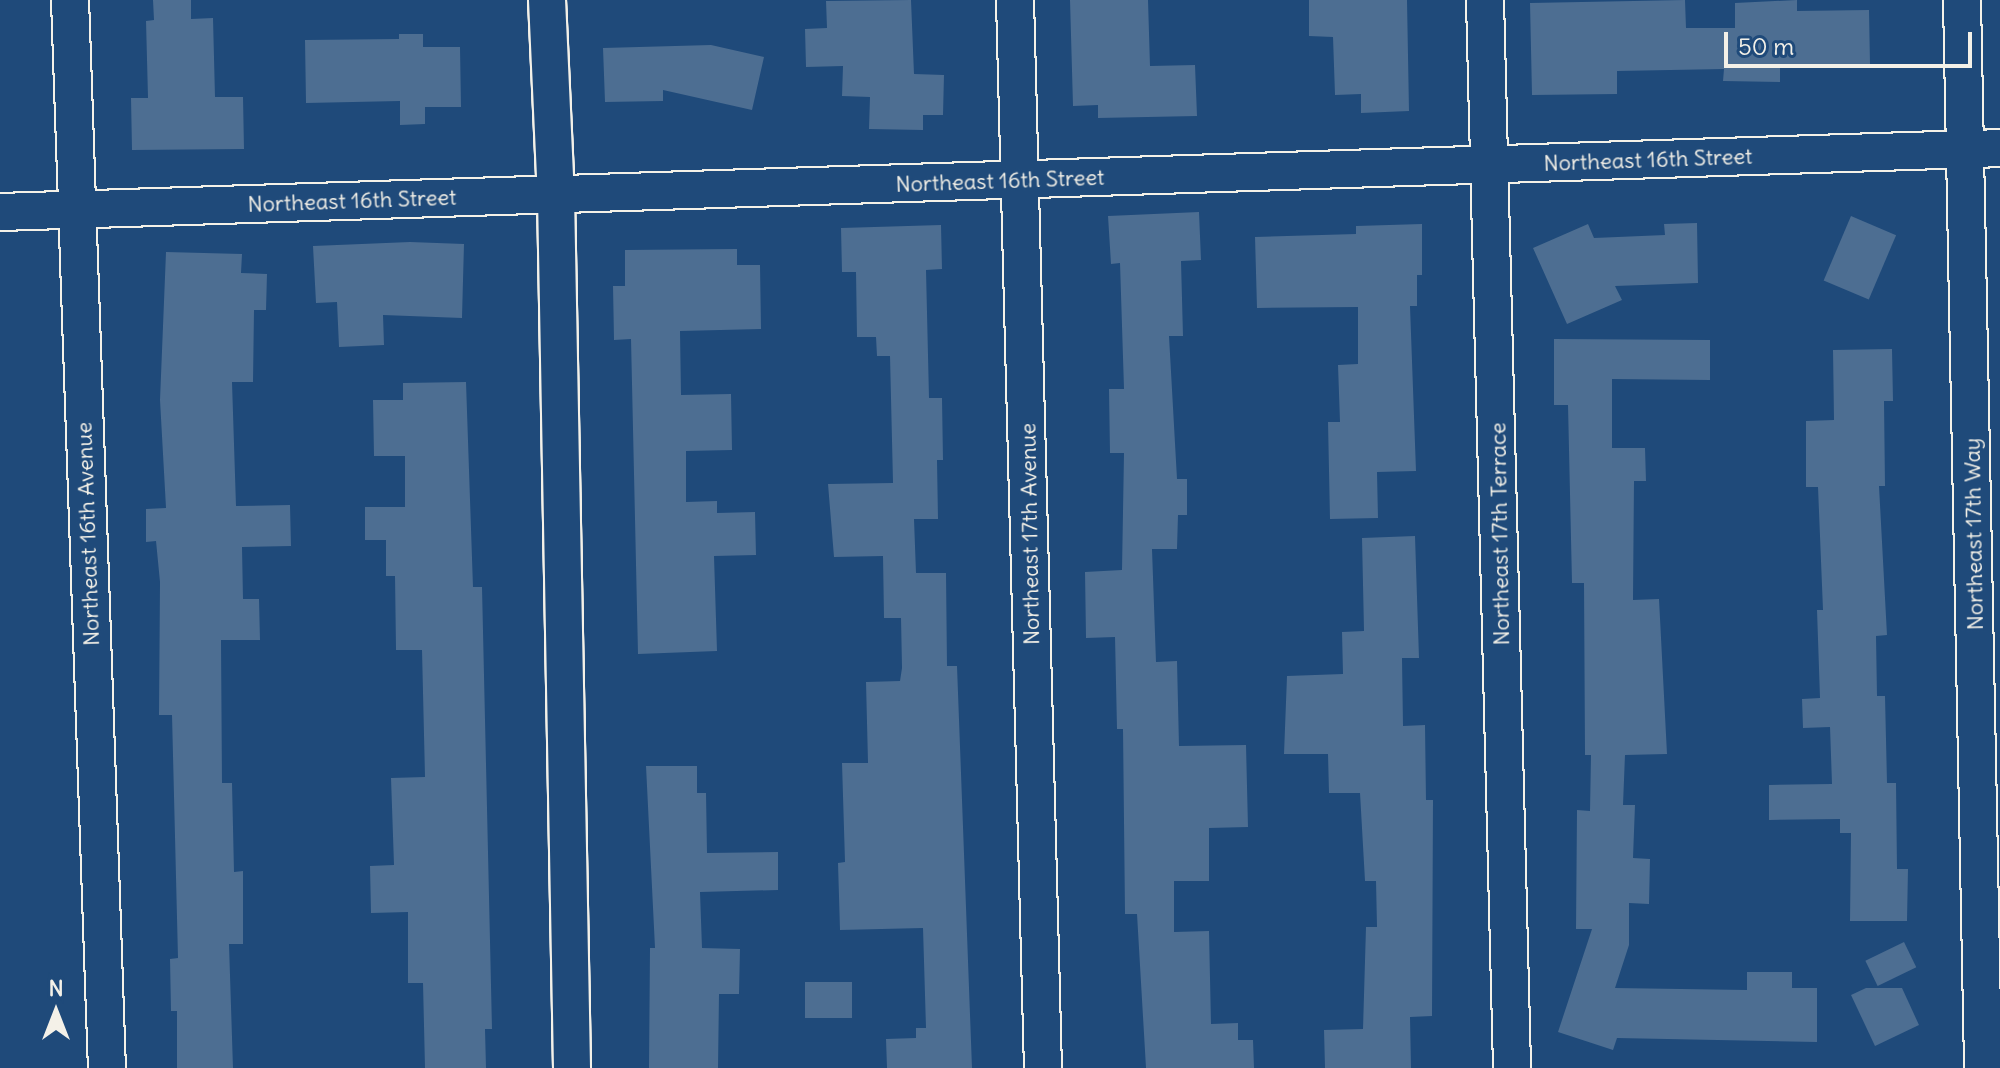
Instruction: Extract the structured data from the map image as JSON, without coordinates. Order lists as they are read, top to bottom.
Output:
{
  "streets": {
    "street": [
      "Northeast 16th Street",
      "Northeast 16th Avenue",
      "Northeast 17th Avenue",
      "Northeast 17th Terrace",
      "Northeast 17th Way"
    ]
  },
  "crossings": [
    ["Northeast 16th Street", "Northeast 16th Avenue"],
    ["Northeast 16th Street", "Northeast 17th Avenue"],
    ["Northeast 16th Street", "Northeast 17th Terrace"],
    ["Northeast 16th Street", "Northeast 17th Way"]
  ],
  "scale_bar": "50 m",
  "north": "top"
}
